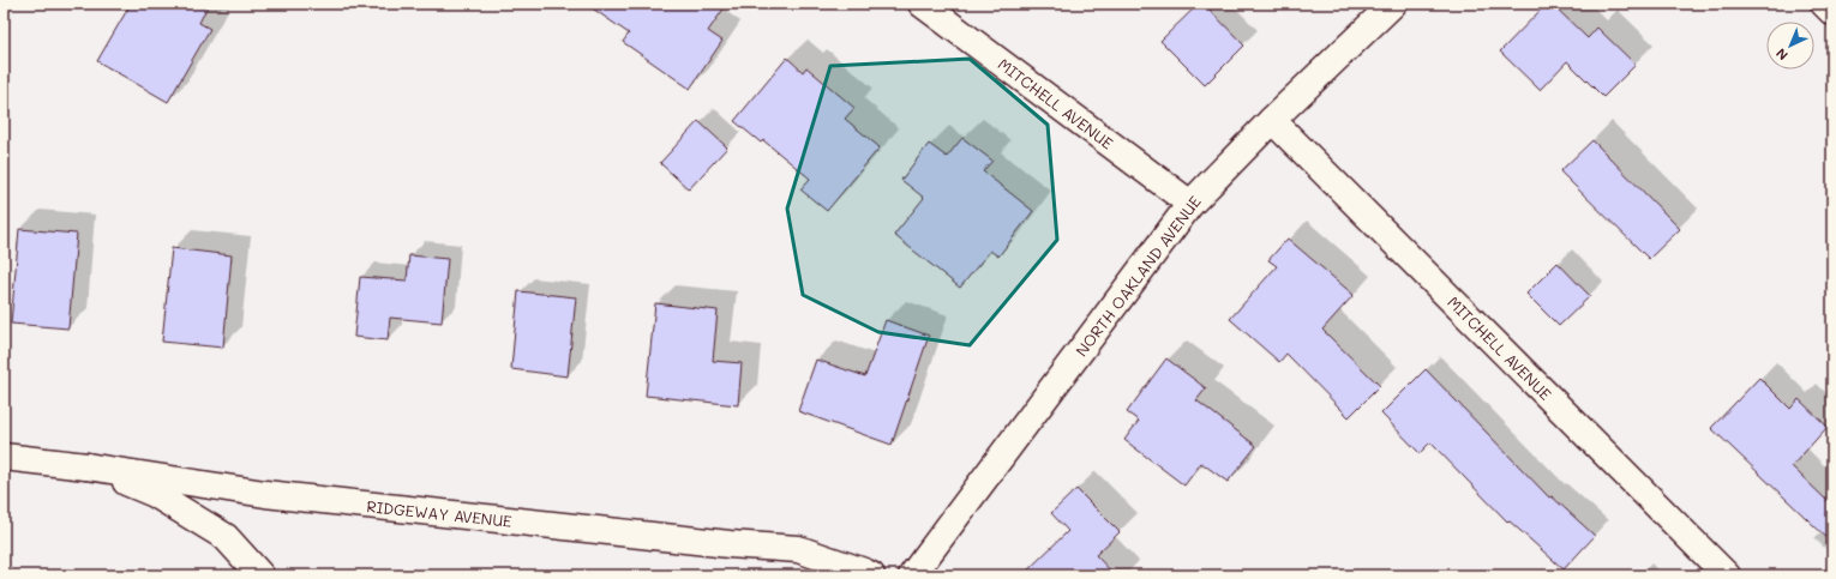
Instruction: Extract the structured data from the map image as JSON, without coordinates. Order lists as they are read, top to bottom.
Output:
{
  "streets": {
    "street": ["MITCHELL AVENUE", "NORTH OAKLAND AVENUE", "RIDGEWAY AVENUE"]
  },
  "crossings": [
    ["MITCHELL AVENUE", "NORTH OAKLAND AVENUE"]
  ],
  "north": "bottom left"
}
